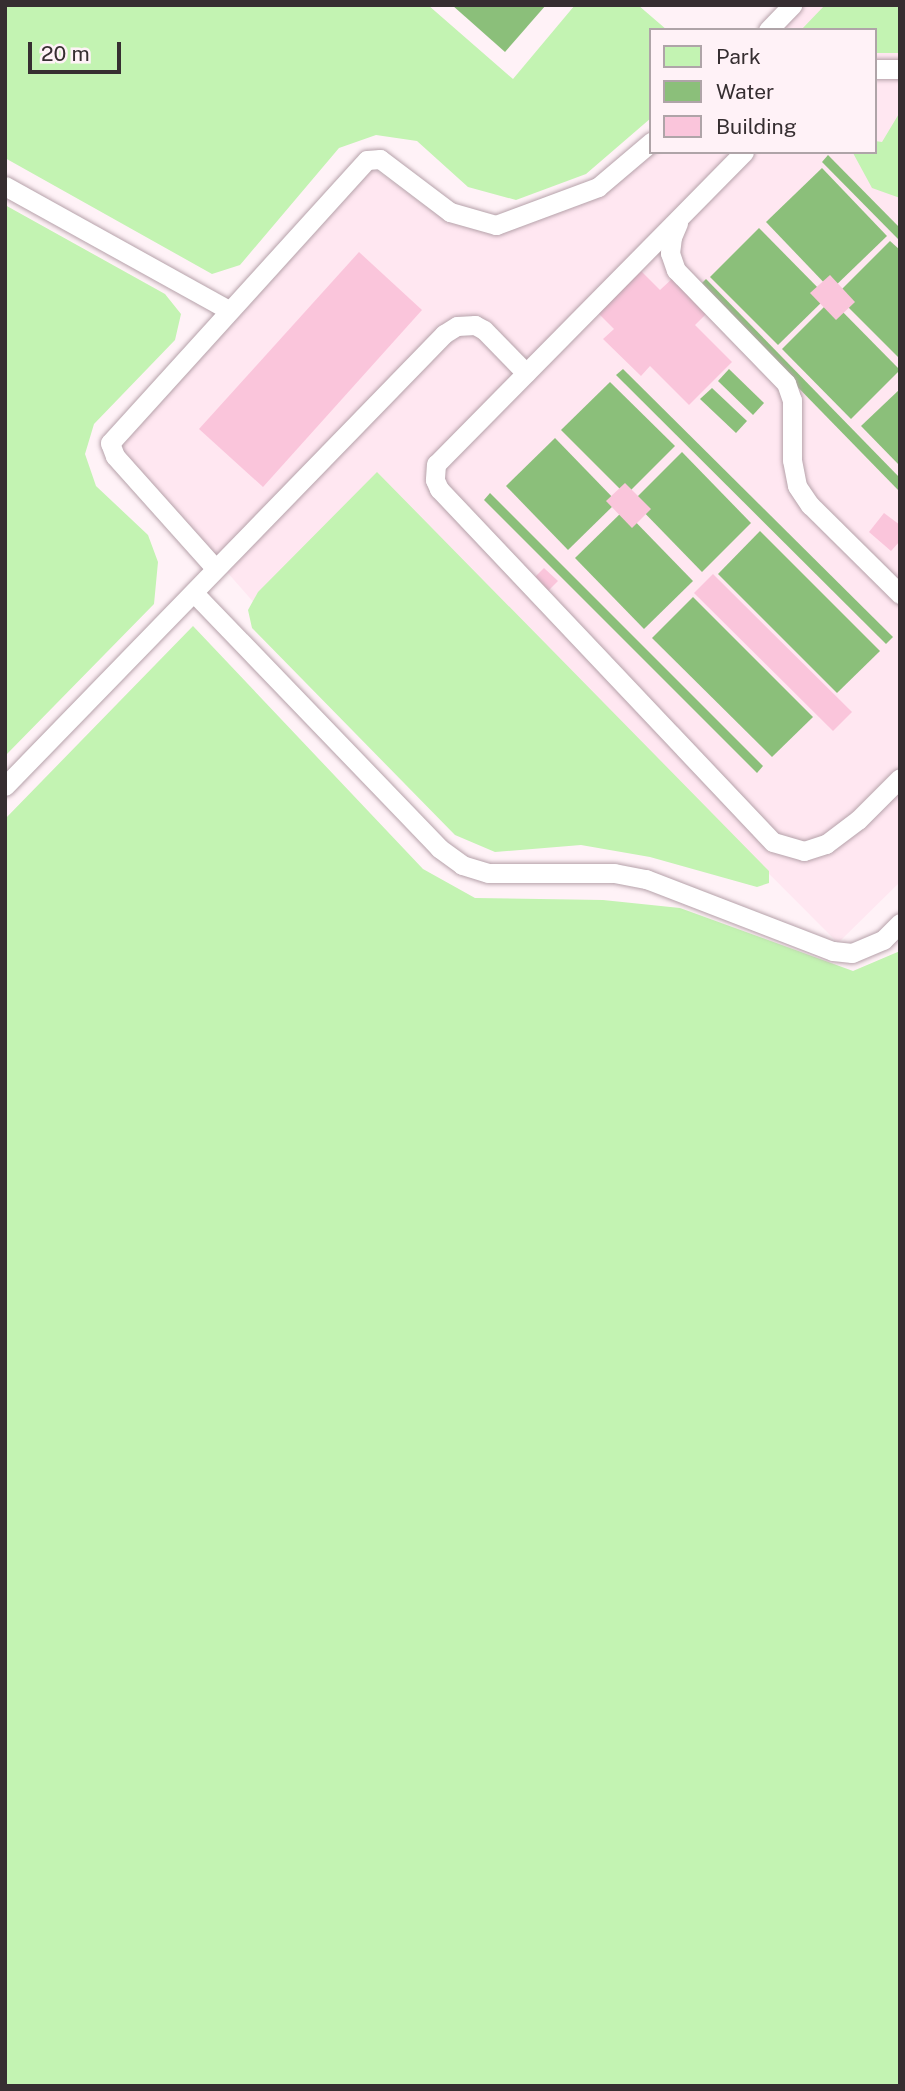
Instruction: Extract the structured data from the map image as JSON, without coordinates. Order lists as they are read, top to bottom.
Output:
{
  "legend": ["Park", "Water", "Building"],
  "scale_bar": "20 m"
}
